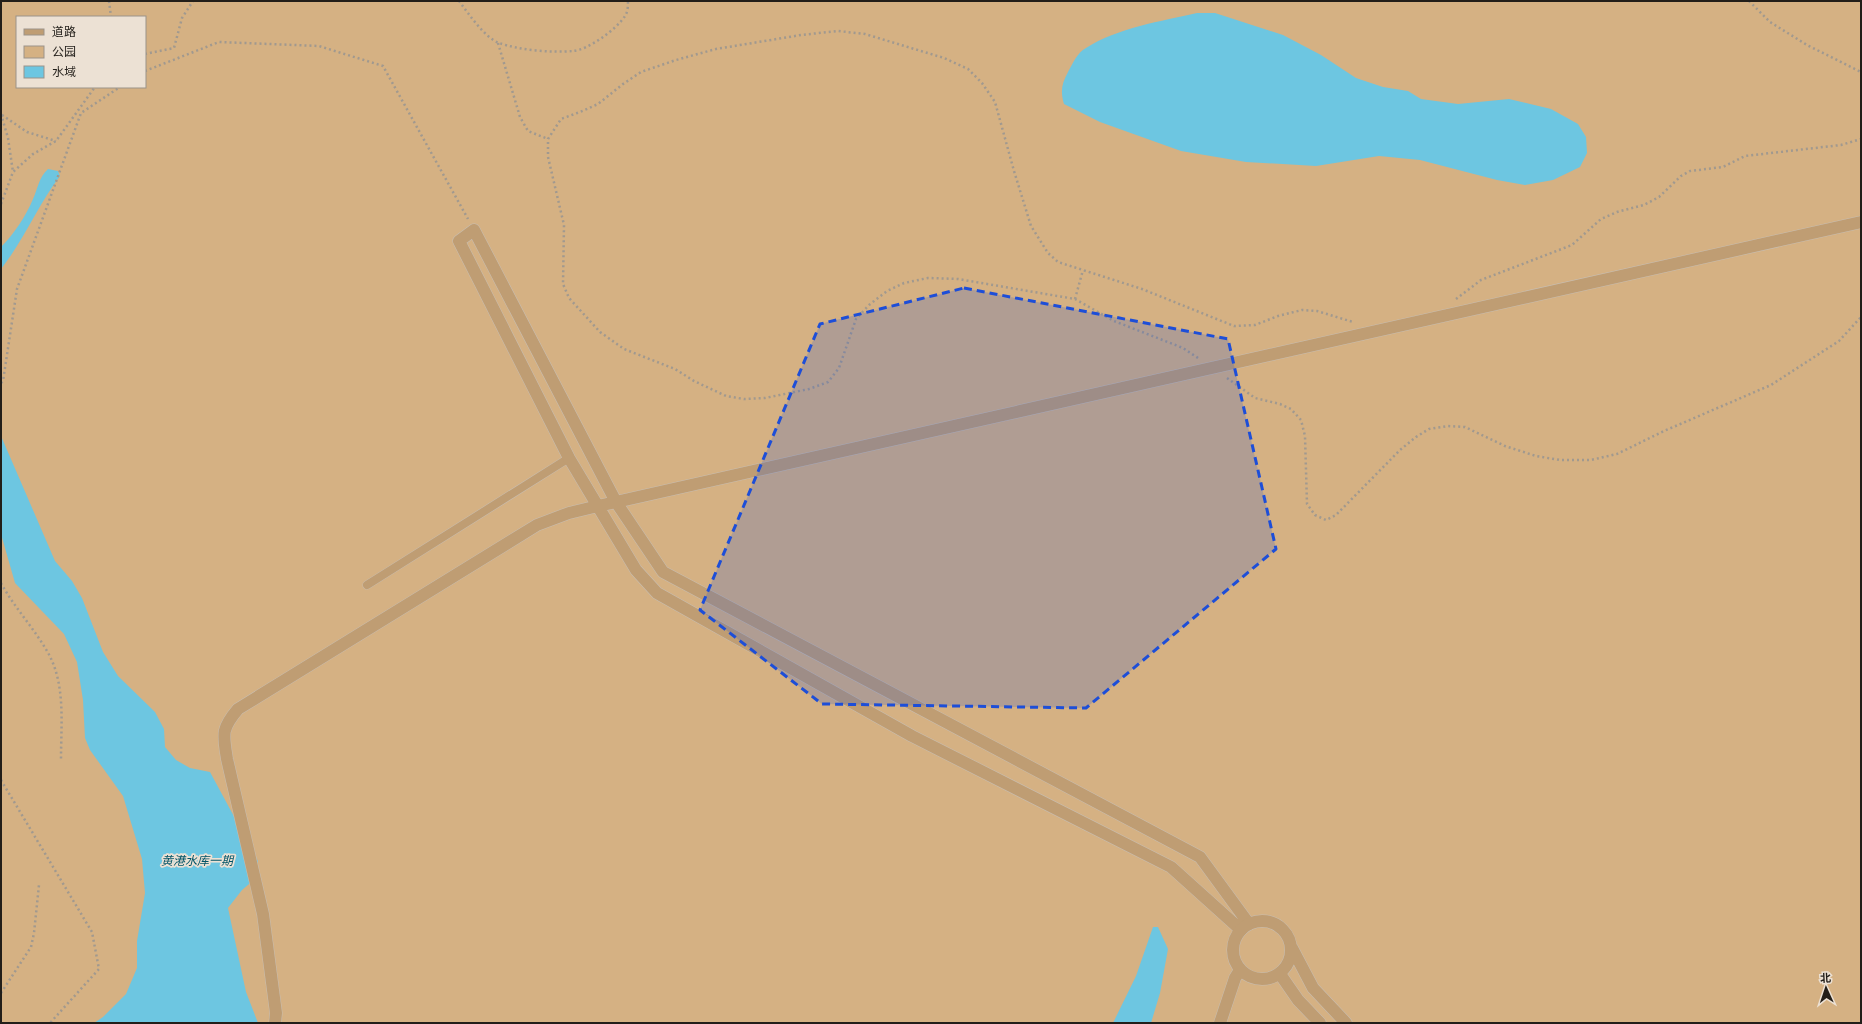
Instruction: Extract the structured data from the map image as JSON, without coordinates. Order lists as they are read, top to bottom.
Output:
{
  "water": ["黄港水库一期"],
  "legend": ["道路", "公园", "水域"],
  "north": "top"
}
